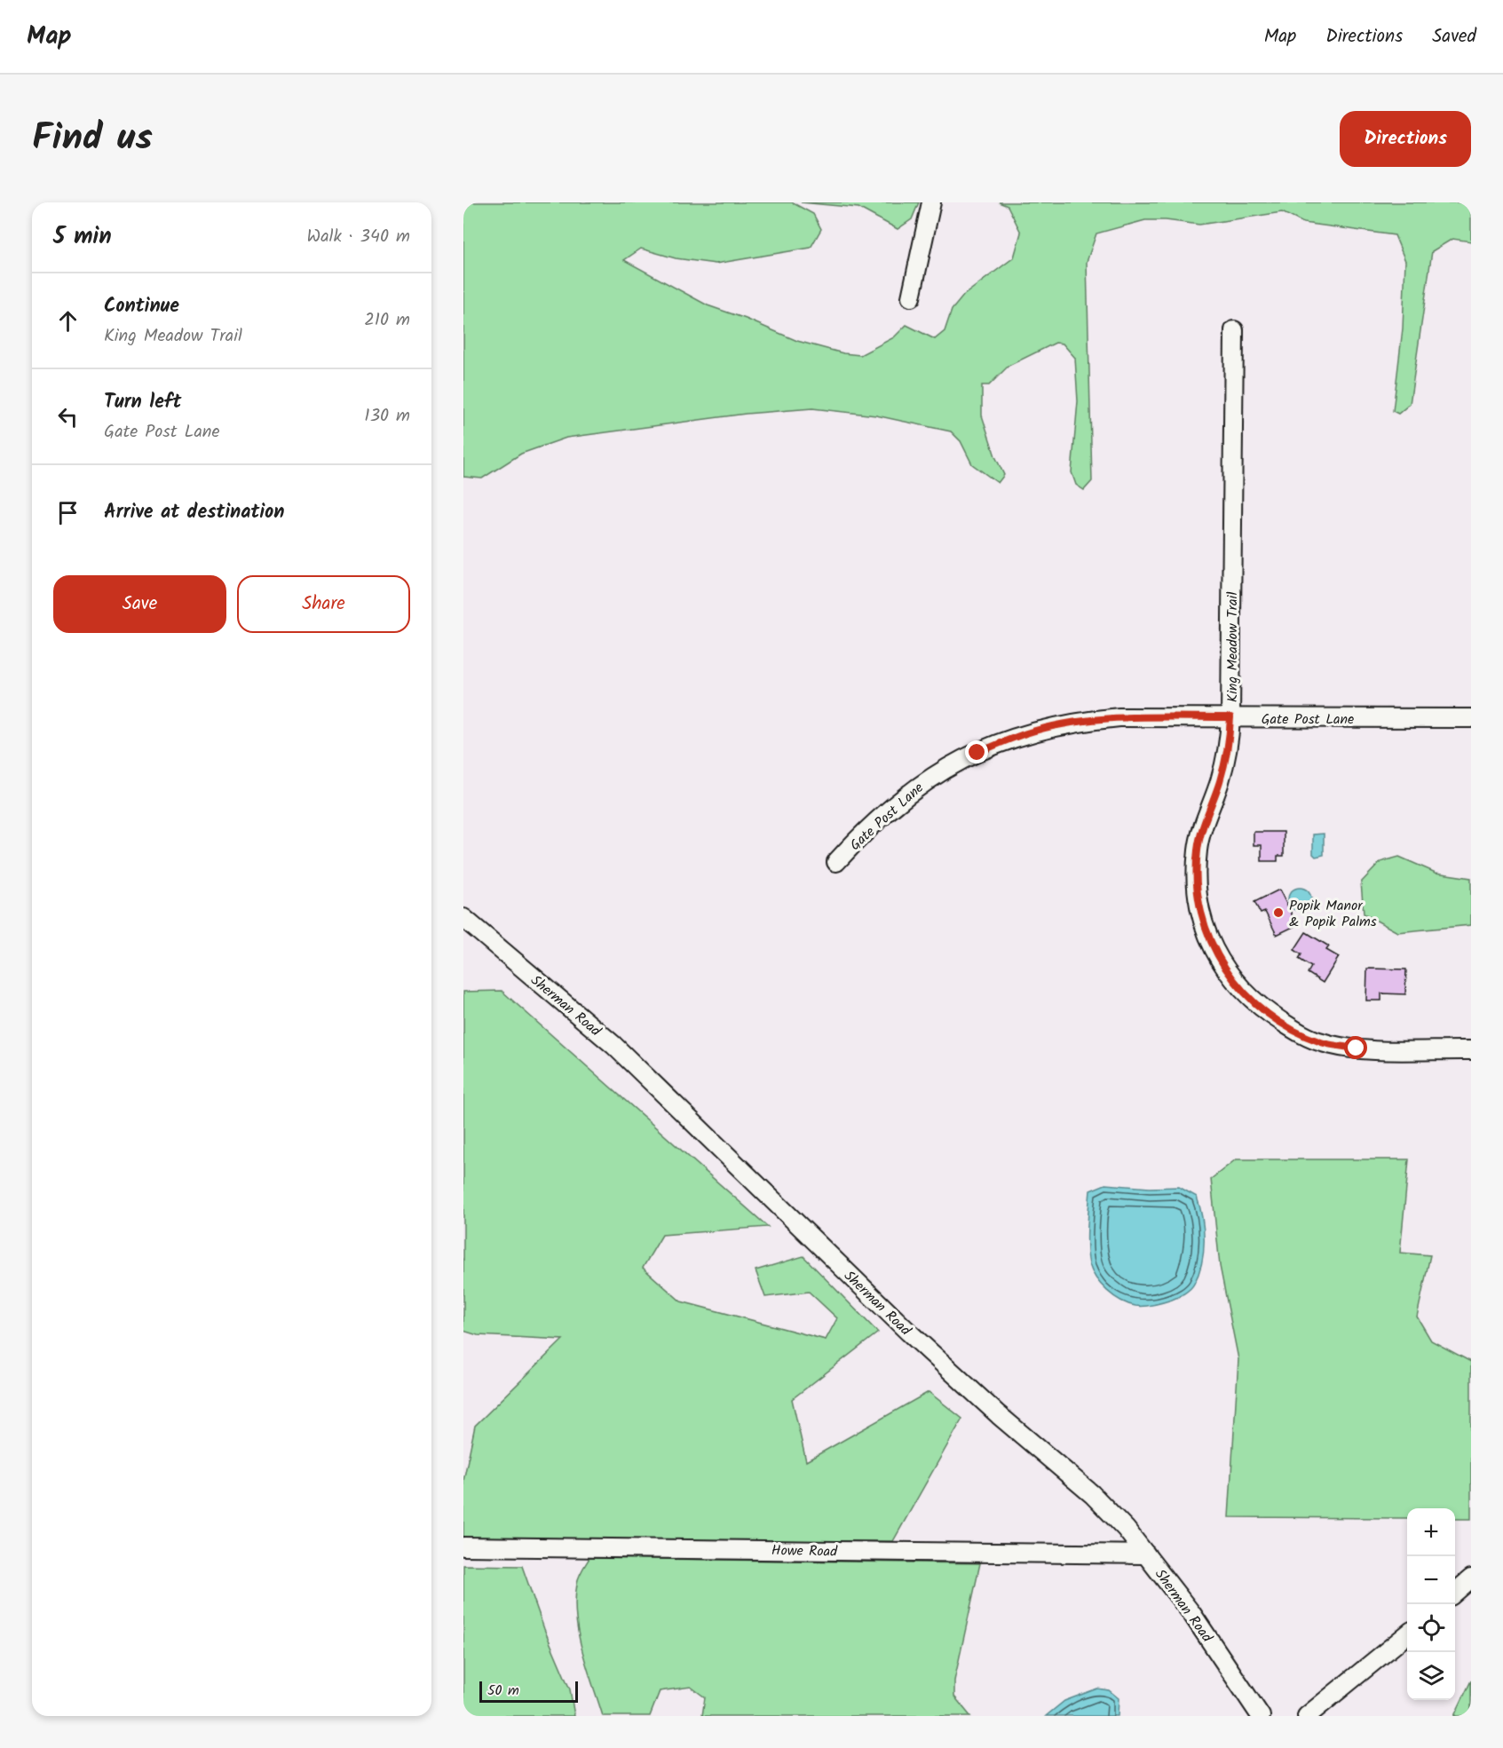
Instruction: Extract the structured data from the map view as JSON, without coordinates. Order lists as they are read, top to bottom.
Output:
{
  "streets": {
    "street": [
      "King Meadow Trail",
      "Gate Post Lane",
      "Sherman Road",
      "Howe Road"
    ]
  },
  "crossings": [
    ["King Meadow Trail", "Gate Post Lane"],
    ["Sherman Road", "Howe Road"]
  ],
  "places": ["Popik Manor & Popik Palms"],
  "scale_bar": "50 m",
  "page": {
    "header": "Map",
    "nav": ["Map", "Directions", "Saved"],
    "title": "Find us",
    "buttons": [
      "Directions",
      ["Save", "Share"]
    ],
    "heading": ["5 min", "Walk · 340 m"],
    "list": [
      ["Continue", "King Meadow Trail", "210 m"],
      ["Turn left", "Gate Post Lane", "130 m"],
      "Arrive at destination"
    ],
    "map_buttons": ["+", "−"],
    "scale": "50 m"
  }
}
